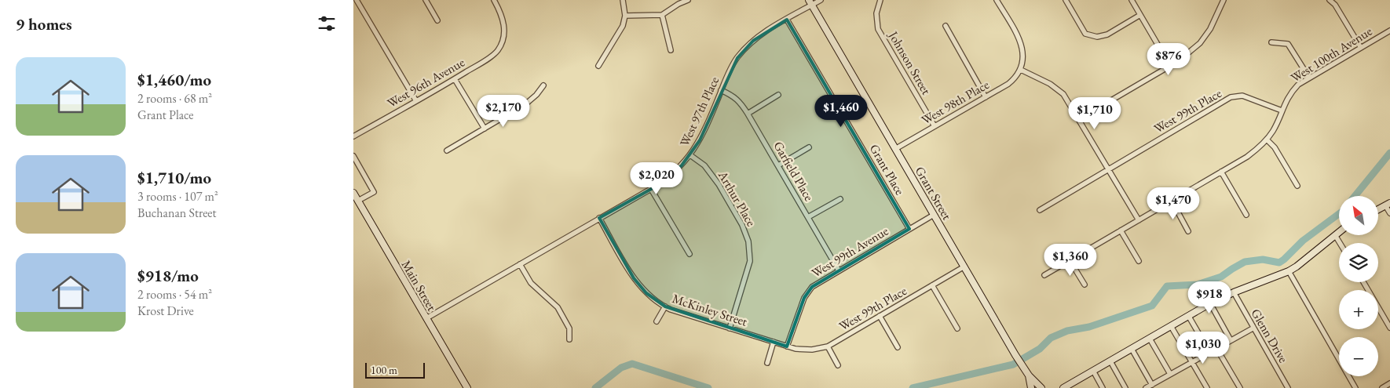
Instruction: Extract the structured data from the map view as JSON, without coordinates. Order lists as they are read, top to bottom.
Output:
{
  "streets": {
    "street": [
      "West 100th Avenue",
      "Johnson Street",
      "West 96th Avenue",
      "West 98th Place",
      "West 99th Place",
      "West 97th Place",
      "Grant Place",
      "Garfield Place",
      "Grant Street",
      "Arthur Place",
      "West 99th Avenue",
      "Main Street",
      "McKinley Street",
      "Glenn Drive"
    ]
  },
  "crossings": [
    ["West 100th Avenue", "West 99th Place"],
    ["Johnson Street", "West 98th Place"],
    ["West 98th Place", "Grant Street"],
    ["West 99th Place", "Grant Street"],
    ["West 99th Place", "West 99th Avenue"],
    ["West 99th Place", "McKinley Street"],
    ["West 97th Place", "Grant Place"],
    ["West 97th Place", "Garfield Place"],
    ["West 97th Place", "Grant Street"],
    ["West 97th Place", "Arthur Place"],
    ["West 97th Place", "Main Street"],
    ["West 97th Place", "McKinley Street"],
    ["Grant Place", "West 99th Avenue"],
    ["Garfield Place", "West 99th Avenue"],
    ["Grant Street", "West 99th Avenue"],
    ["Arthur Place", "McKinley Street"],
    ["West 99th Avenue", "McKinley Street"]
  ],
  "scale_bar": "100 m",
  "north": "top left",
  "page": {
    "heading": "9 homes",
    "price": [
      "$876",
      "$2,170",
      "$1,460",
      "$1,710",
      "$2,020",
      "$1,470",
      "$1,360",
      "$918",
      "$1,030"
    ],
    "list": [
      {
        "name": "$1,460/mo",
        "note": "2 rooms · 68 m² · Grant Place"
      },
      {
        "name": "$1,710/mo",
        "note": "3 rooms · 107 m² · Buchanan Street"
      },
      {
        "name": "$918/mo",
        "note": "2 rooms · 54 m² · Krost Drive"
      }
    ],
    "map_buttons": ["+", "−"],
    "scale": "100 m"
  }
}
